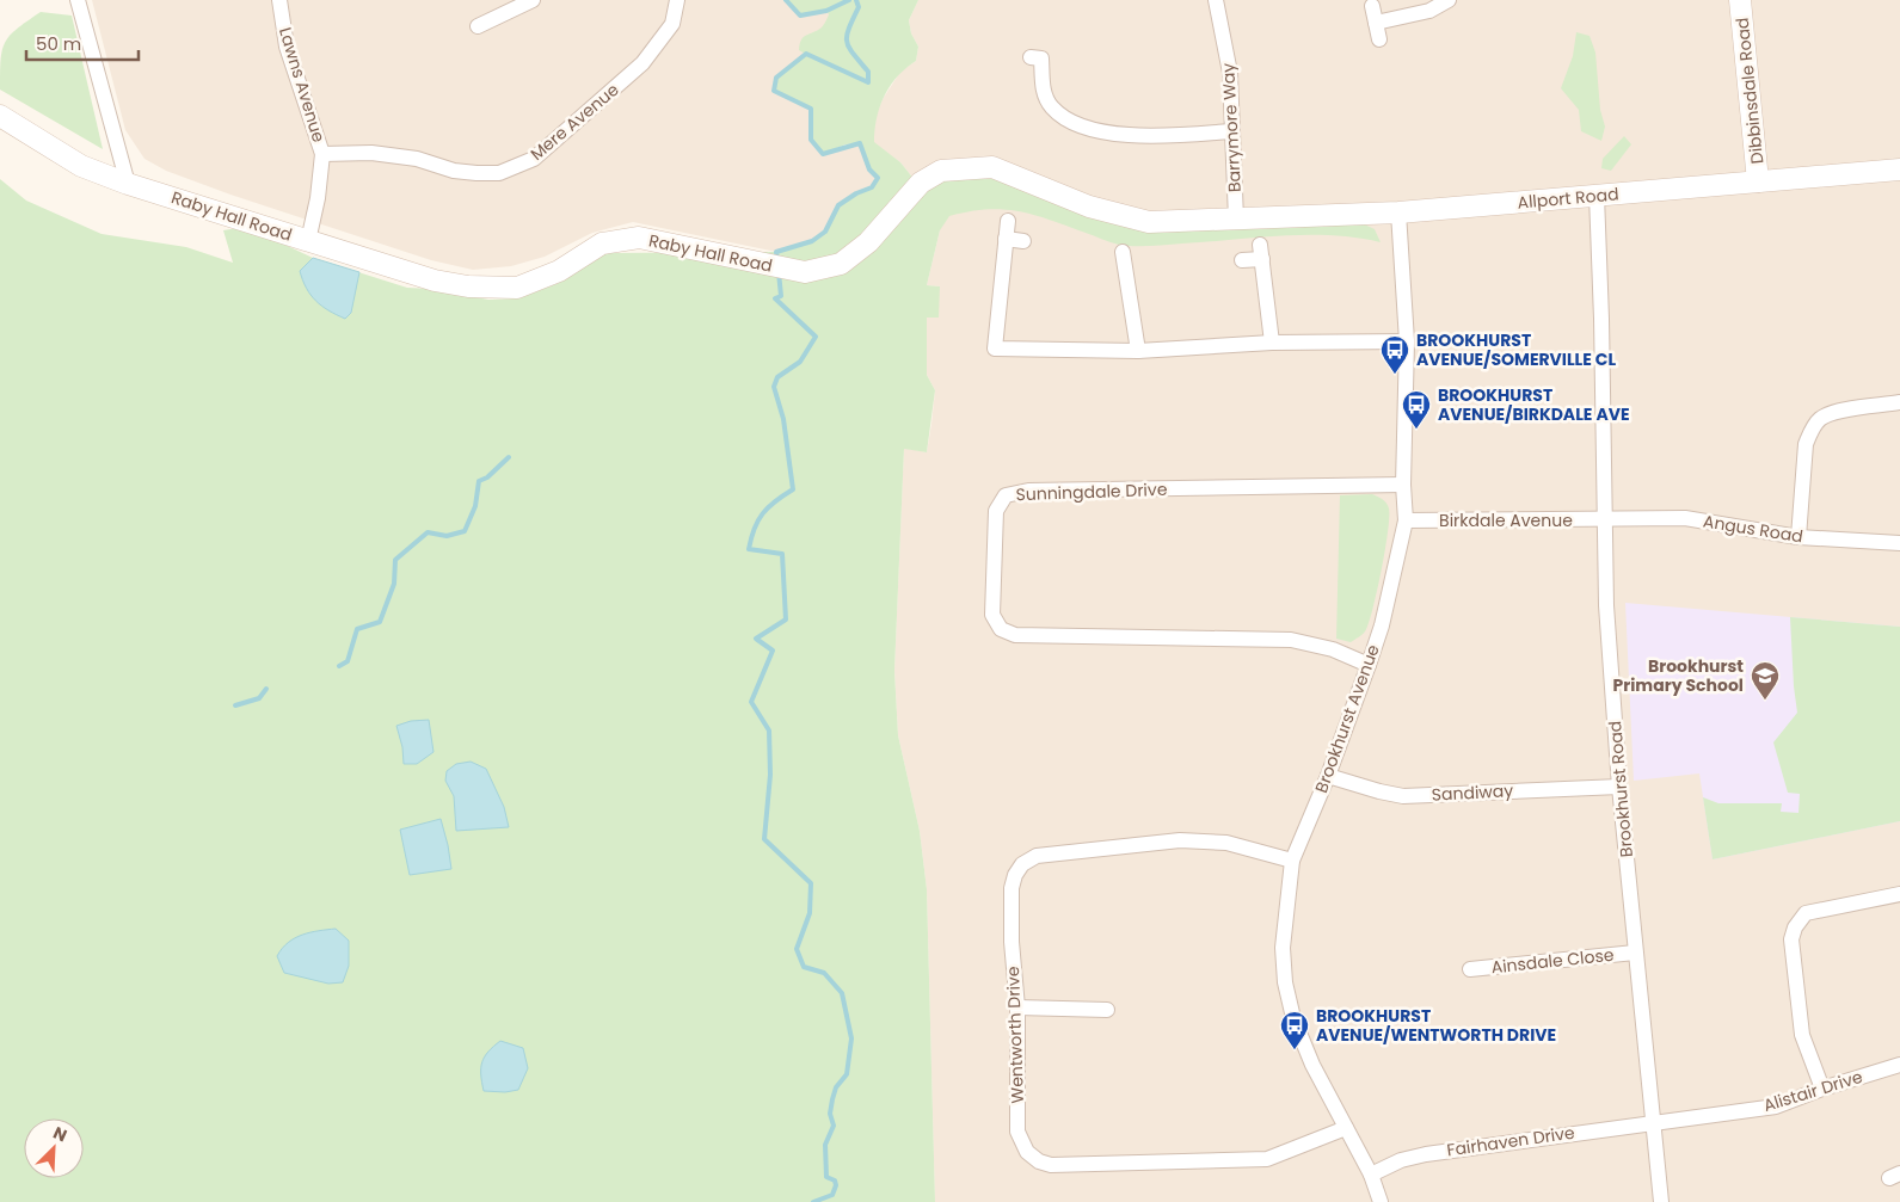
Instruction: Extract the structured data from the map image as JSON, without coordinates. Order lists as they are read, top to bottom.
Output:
{
  "streets": {
    "street": [
      "Lawns Avenue",
      "Dibbinsdale Road",
      "Mere Avenue",
      "Barrymore Way",
      "Allport Road",
      "Raby Hall Road",
      "Sunningdale Drive",
      "Birkdale Avenue",
      "Angus Road",
      "Brookhurst Avenue",
      "Brookhurst Road",
      "Sandiway",
      "Ainsdale Close",
      "Wentworth Drive",
      "Alistair Drive",
      "Fairhaven Drive"
    ]
  },
  "crossings": [
    ["Lawns Avenue", "Mere Avenue"],
    ["Lawns Avenue", "Raby Hall Road"],
    ["Dibbinsdale Road", "Allport Road"],
    ["Barrymore Way", "Allport Road"],
    ["Barrymore Way", "Raby Hall Road"],
    ["Allport Road", "Raby Hall Road"],
    ["Allport Road", "Brookhurst Avenue"],
    ["Allport Road", "Brookhurst Road"],
    ["Sunningdale Drive", "Brookhurst Avenue"],
    ["Birkdale Avenue", "Angus Road"],
    ["Birkdale Avenue", "Brookhurst Avenue"],
    ["Birkdale Avenue", "Brookhurst Road"],
    ["Angus Road", "Brookhurst Road"],
    ["Brookhurst Avenue", "Sandiway"],
    ["Brookhurst Avenue", "Wentworth Drive"],
    ["Brookhurst Avenue", "Fairhaven Drive"],
    ["Brookhurst Road", "Sandiway"],
    ["Brookhurst Road", "Ainsdale Close"],
    ["Brookhurst Road", "Alistair Drive"],
    ["Brookhurst Road", "Fairhaven Drive"],
    ["Alistair Drive", "Fairhaven Drive"]
  ],
  "places": {
    "bus stop": ["BROOKHURST AVENUE/SOMERVILLE CL", "BROOKHURST AVENUE/BIRKDALE AVE", "BROOKHURST AVENUE/WENTWORTH DRIVE"],
    "school or university": ["Brookhurst Primary School"]
  },
  "scale_bar": "50 m",
  "north": "top right"
}
